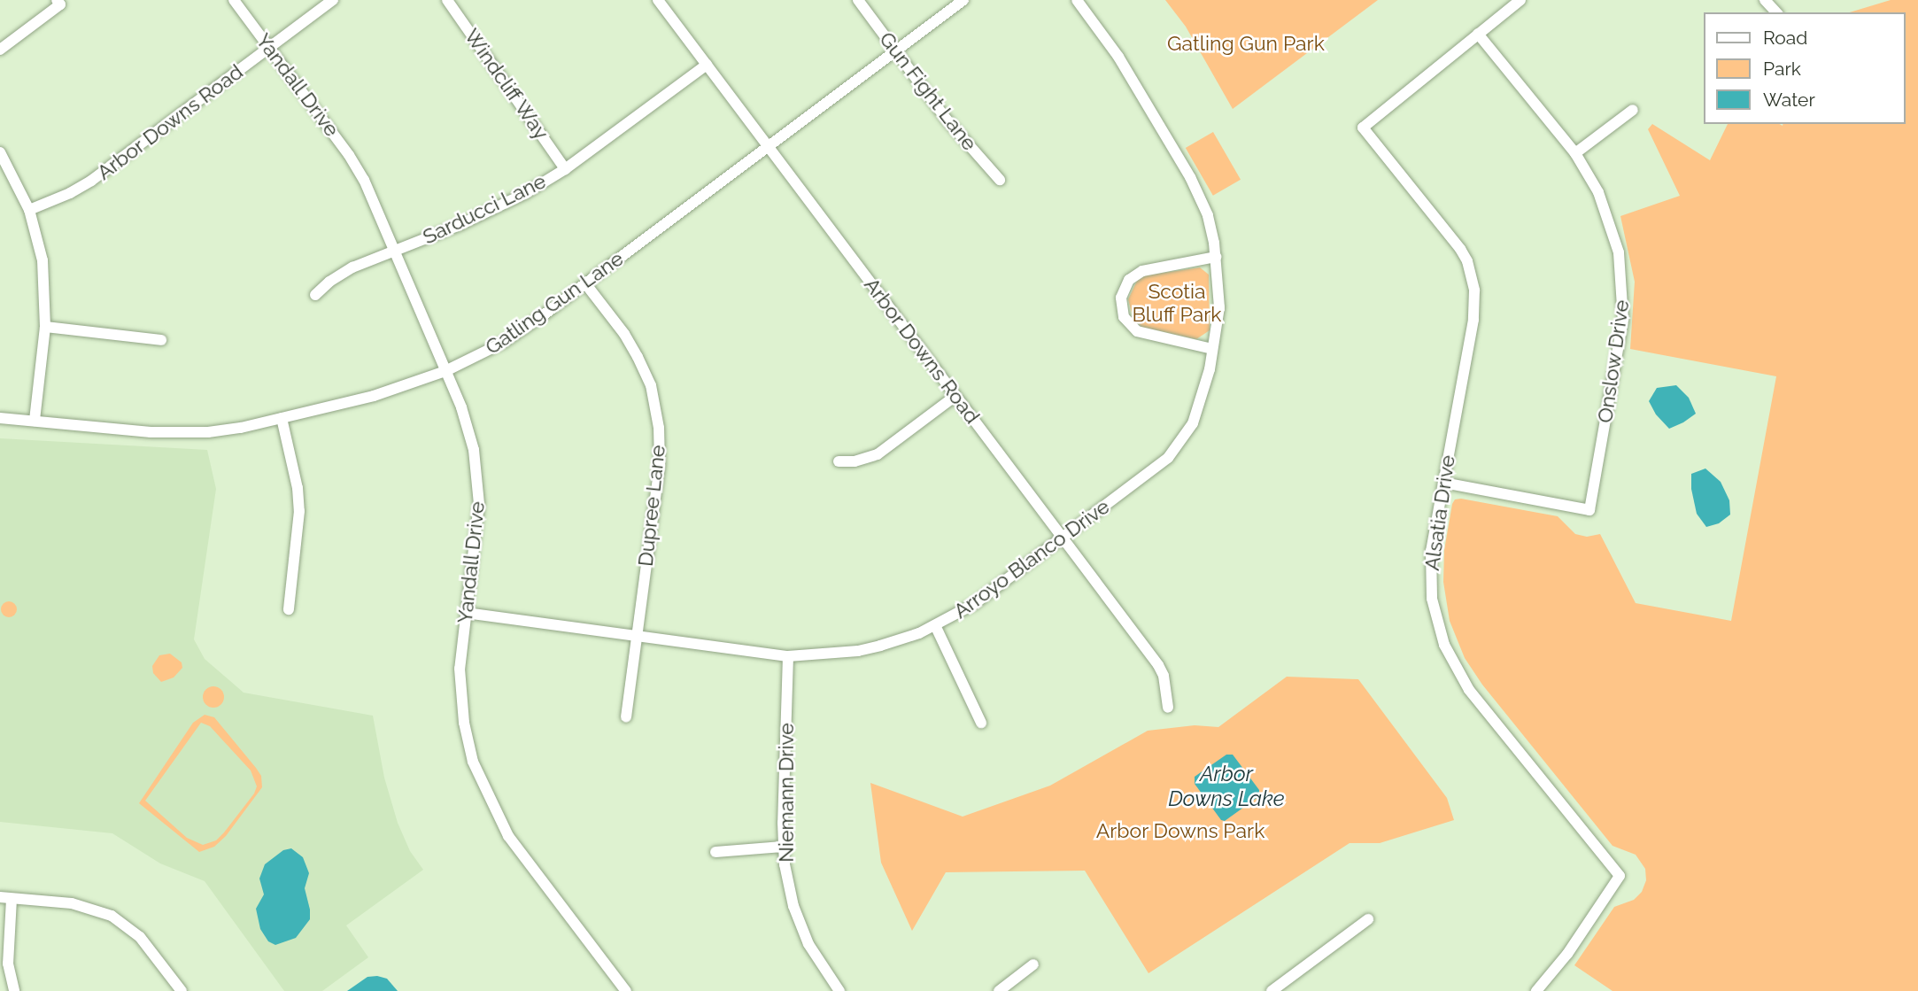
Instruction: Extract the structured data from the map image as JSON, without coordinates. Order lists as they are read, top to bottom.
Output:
{
  "streets": {
    "street": [
      "Windcliff Way",
      "Yandall Drive",
      "Gun Fight Lane",
      "Arbor Downs Road",
      "Sarducci Lane",
      "Gatling Gun Lane",
      "Onslow Drive",
      "Dupree Lane",
      "Alsatia Drive",
      "Arroyo Blanco Drive",
      "Niemann Drive"
    ]
  },
  "crossings": [
    ["Windcliff Way", "Sarducci Lane"],
    ["Yandall Drive", "Arbor Downs Road"],
    ["Yandall Drive", "Sarducci Lane"],
    ["Yandall Drive", "Gatling Gun Lane"],
    ["Yandall Drive", "Arroyo Blanco Drive"],
    ["Gun Fight Lane", "Gatling Gun Lane"],
    ["Arbor Downs Road", "Sarducci Lane"],
    ["Arbor Downs Road", "Gatling Gun Lane"],
    ["Arbor Downs Road", "Arroyo Blanco Drive"],
    ["Gatling Gun Lane", "Dupree Lane"],
    ["Onslow Drive", "Alsatia Drive"],
    ["Dupree Lane", "Arroyo Blanco Drive"],
    ["Arroyo Blanco Drive", "Niemann Drive"]
  ],
  "water": ["Arbor Downs Lake"],
  "parks": ["Gatling Gun Park", "Scotia Bluff Park", "Arbor Downs Park"],
  "legend": ["Road", "Park", "Water"]
}
